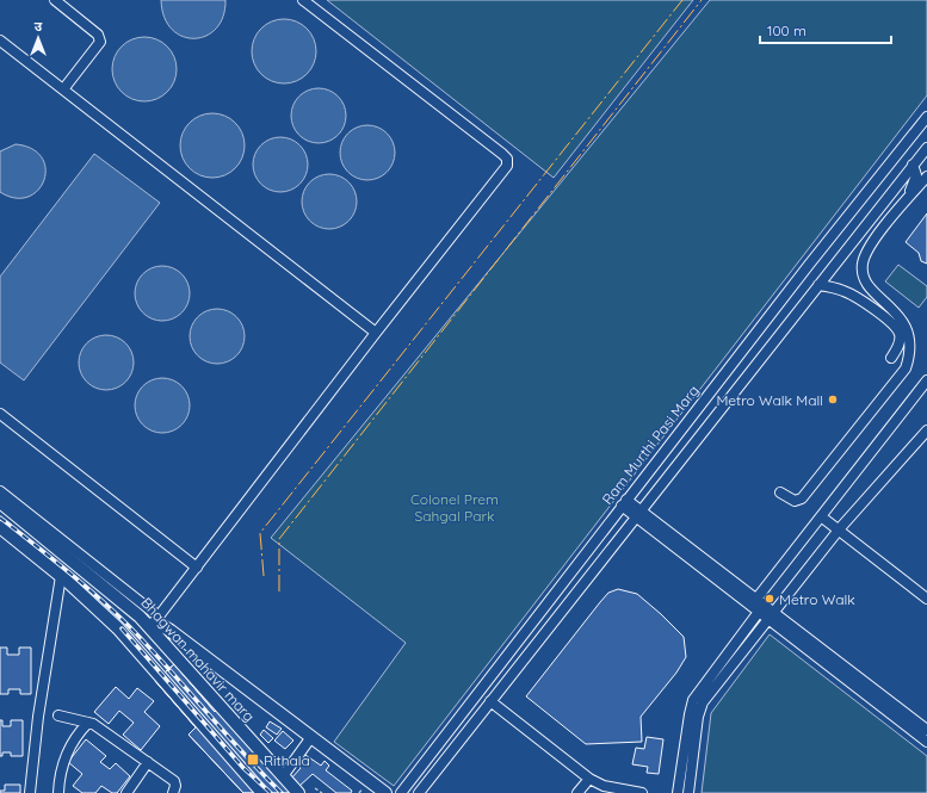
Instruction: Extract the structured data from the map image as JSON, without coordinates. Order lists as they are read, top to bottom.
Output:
{
  "streets": {
    "main road": ["Bhagwan mahavir marg"],
    "street": ["Ram Murthi Pasi Marg"]
  },
  "parks": ["Colonel Prem Sahgal Park"],
  "places": {
    "other": ["Metro Walk Mall", "Metro Walk"],
    "transit": ["Rithala"]
  },
  "scale_bar": "100 m",
  "north": "top"
}
